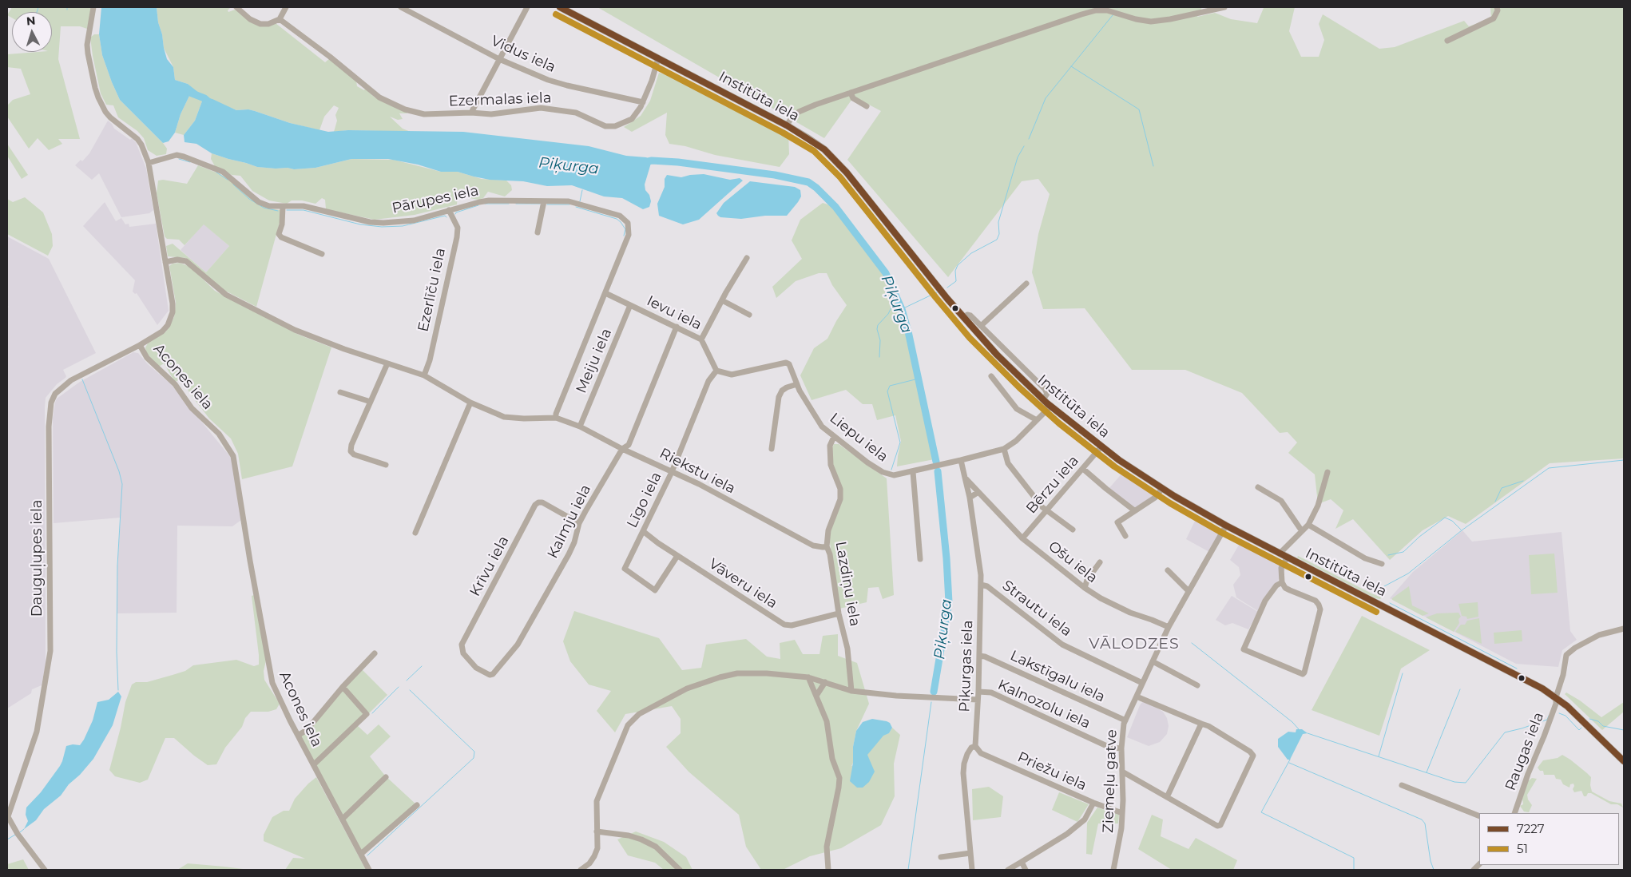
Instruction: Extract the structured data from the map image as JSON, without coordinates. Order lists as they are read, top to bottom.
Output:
{
  "streets": {
    "main road": ["Institūta iela"],
    "street": [
      "Vidus iela",
      "Ezermalas iela",
      "Pārupes iela",
      "Ezerlīču iela",
      "Ievu iela",
      "Meiju iela",
      "Acones iela",
      "Liepu iela",
      "Riekstu iela",
      "Bērzu iela",
      "Līgo iela",
      "Kalmju iela",
      "Dauguļupes iela",
      "Ošu iela",
      "Krīvu iela",
      "Vāveru iela",
      "Lazdiņu iela",
      "Strautu iela",
      "Piķurgas iela",
      "Lakstīgalu iela",
      "Kalnozolu iela",
      "Raugas iela",
      "Priežu iela",
      "Ziemeļu gatve"
    ]
  },
  "crossings": [
    ["Vidus iela", "Ezermalas iela"],
    ["Institūta iela", "Ezermalas iela"],
    ["Institūta iela", "Liepu iela"],
    ["Institūta iela", "Bērzu iela"],
    ["Institūta iela", "Raugas iela"],
    ["Institūta iela", "Ziemeļu gatve"],
    ["Pārupes iela", "Ezerlīču iela"],
    ["Pārupes iela", "Ievu iela"],
    ["Pārupes iela", "Acones iela"],
    ["Pārupes iela", "Riekstu iela"],
    ["Ezerlīču iela", "Riekstu iela"],
    ["Ievu iela", "Meiju iela"],
    ["Ievu iela", "Liepu iela"],
    ["Ievu iela", "Līgo iela"],
    ["Ievu iela", "Kalmju iela"],
    ["Meiju iela", "Riekstu iela"],
    ["Acones iela", "Riekstu iela"],
    ["Acones iela", "Dauguļupes iela"],
    ["Liepu iela", "Līgo iela"],
    ["Liepu iela", "Lazdiņu iela"],
    ["Riekstu iela", "Līgo iela"],
    ["Riekstu iela", "Kalmju iela"],
    ["Riekstu iela", "Lazdiņu iela"],
    ["Bērzu iela", "Ošu iela"],
    ["Līgo iela", "Vāveru iela"],
    ["Kalmju iela", "Krīvu iela"],
    ["Ošu iela", "Piķurgas iela"],
    ["Ošu iela", "Ziemeļu gatve"],
    ["Vāveru iela", "Lazdiņu iela"],
    ["Strautu iela", "Piķurgas iela"],
    ["Strautu iela", "Ziemeļu gatve"],
    ["Piķurgas iela", "Lakstīgalu iela"],
    ["Piķurgas iela", "Kalnozolu iela"],
    ["Piķurgas iela", "Priežu iela"],
    ["Lakstīgalu iela", "Ziemeļu gatve"],
    ["Kalnozolu iela", "Ziemeļu gatve"],
    ["Priežu iela", "Ziemeļu gatve"]
  ],
  "districts": ["VĀLODZES"],
  "water": ["Piķurga"],
  "lines": ["transit line 7227", "transit line 51"],
  "legend": ["7227", "51"],
  "north": "top"
}
